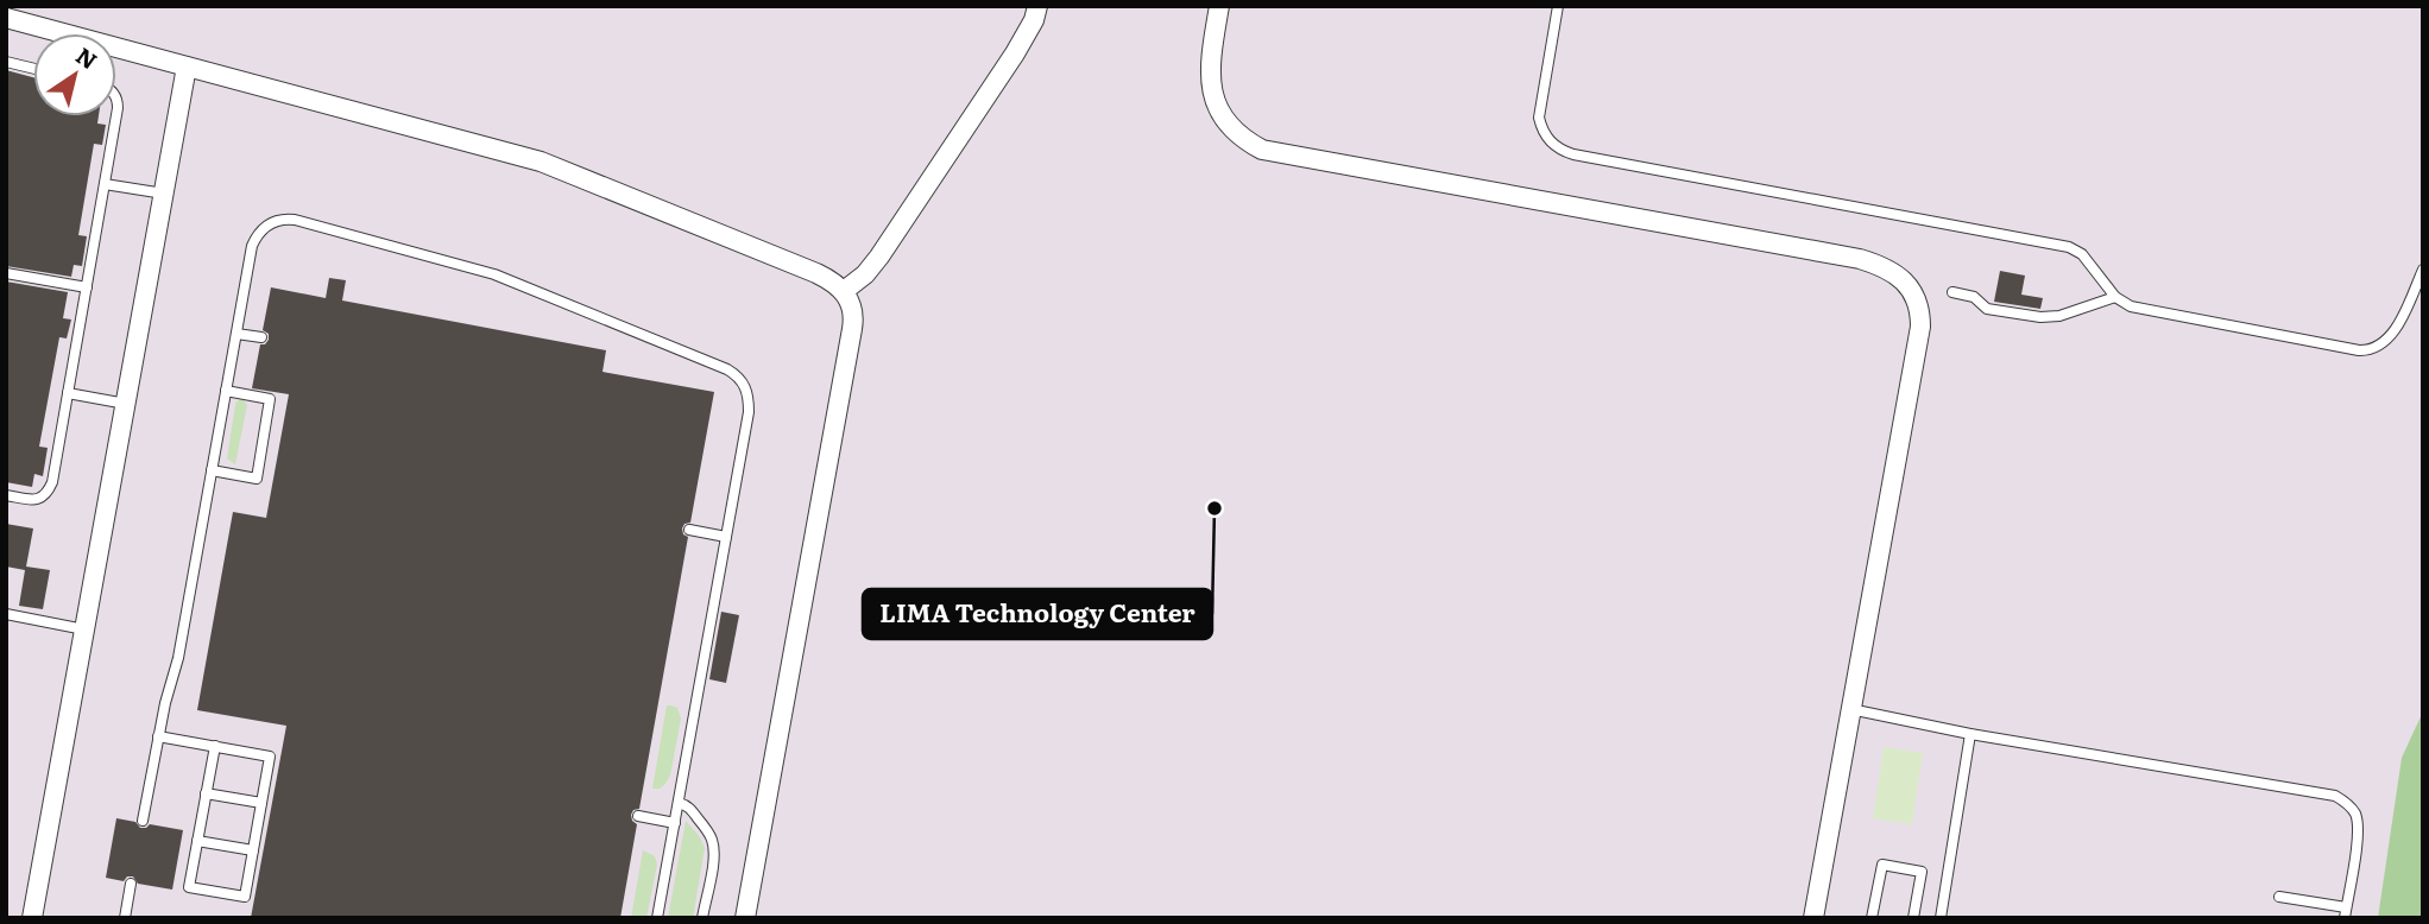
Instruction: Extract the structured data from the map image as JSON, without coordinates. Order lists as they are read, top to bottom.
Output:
{
  "places": ["LIMA Technology Center"],
  "north": "top right"
}
